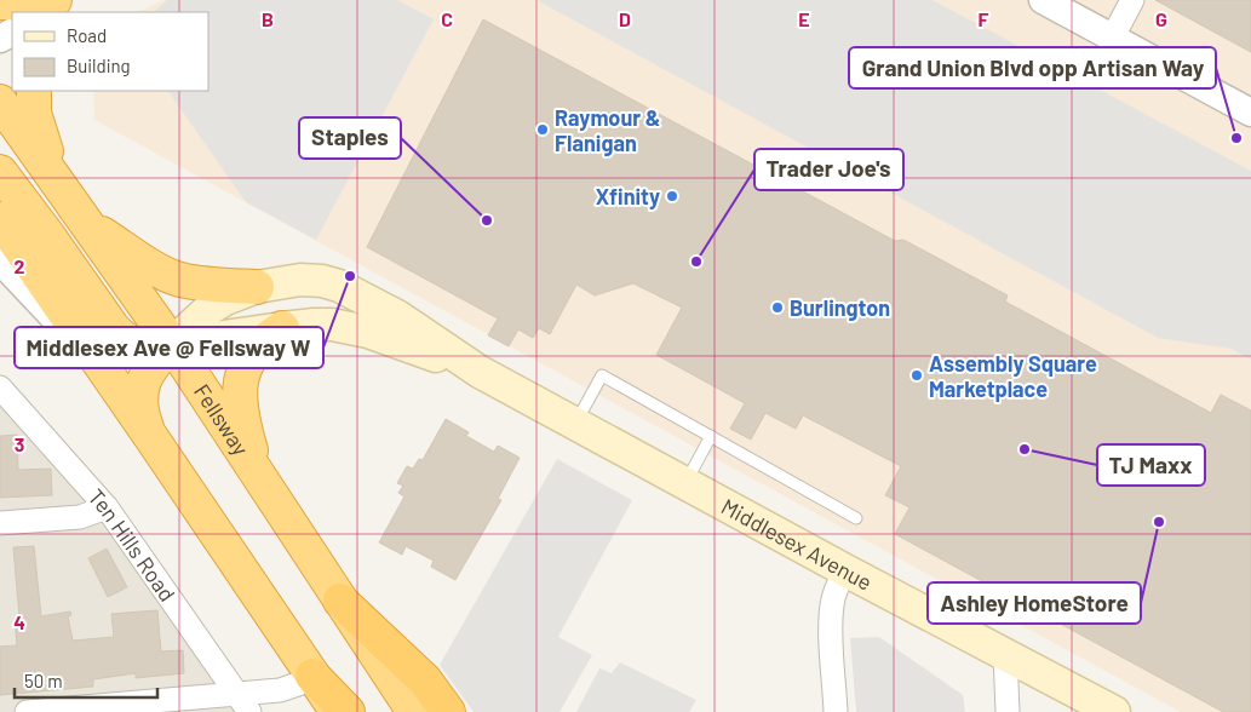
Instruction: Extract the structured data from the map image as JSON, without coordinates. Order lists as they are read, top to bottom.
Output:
{
  "streets": {
    "highway": ["Fellsway"],
    "main road": ["Middlesex Avenue"],
    "street": ["Ten Hills Road"]
  },
  "crossings": [
    ["Fellsway", "Middlesex Avenue"]
  ],
  "places": [
    "Raymour & Flanigan",
    "Grand Union Blvd opp Artisan Way",
    "Xfinity",
    "Staples",
    "Trader Joe's",
    "Middlesex Ave @ Fellsway W",
    "Burlington",
    "Assembly Square Marketplace",
    "TJ Maxx",
    "Ashley HomeStore"
  ],
  "legend": ["Road", "Building"],
  "scale_bar": "50 m",
  "grid": {
    "columns": [
      "B",
      "C",
      "D",
      "E",
      "F",
      "G"
    ],
    "rows": ["2", "3", "4"]
  }
}
